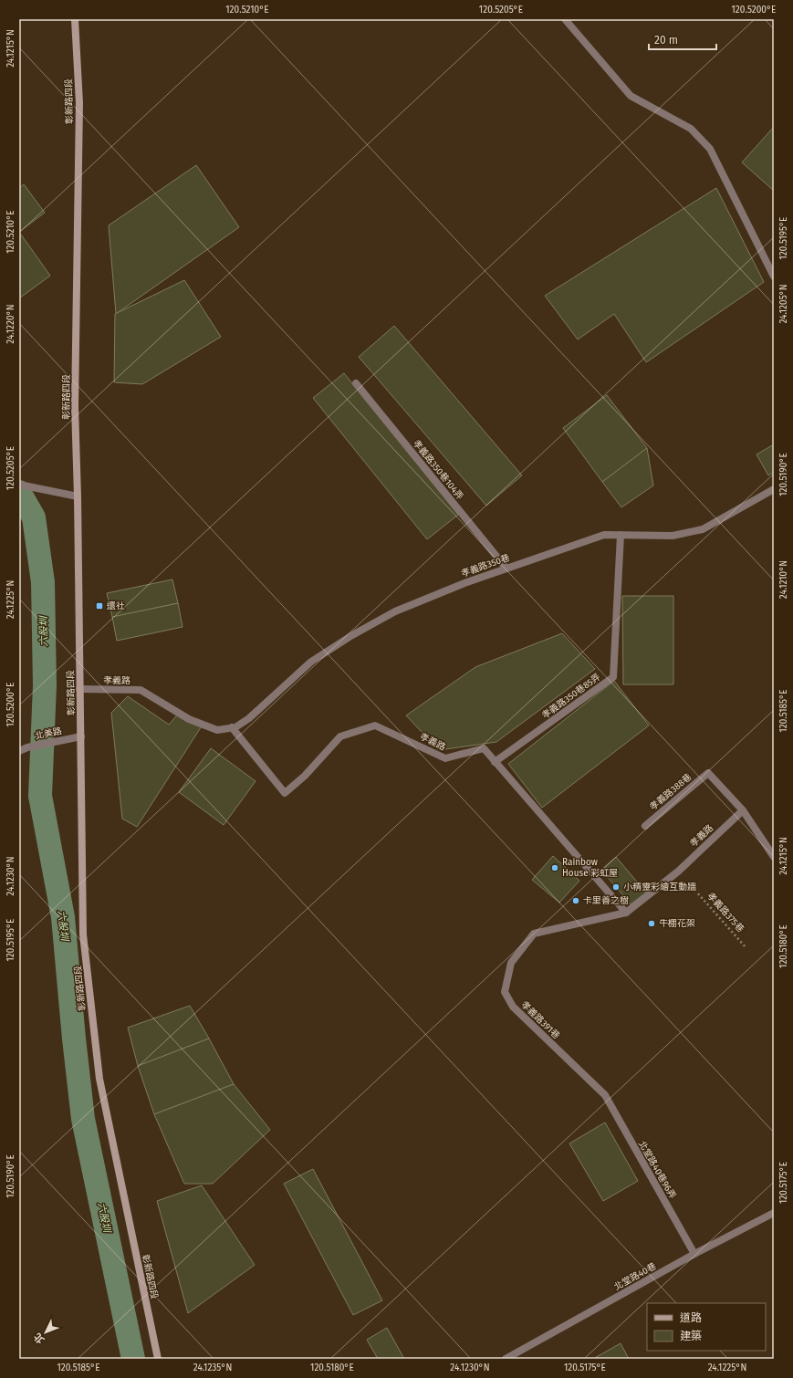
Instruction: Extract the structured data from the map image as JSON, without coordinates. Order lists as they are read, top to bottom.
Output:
{
  "streets": {
    "street": [
      "彰新路四段",
      "孝義路350巷104弄",
      "孝義路350巷",
      "孝義路",
      "孝義路350巷85弄",
      "北美路",
      "孝義路388巷",
      "孝義路391巷",
      "北堂路40巷96弄",
      "北堂路40巷"
    ],
    "path": ["孝義路375巷"]
  },
  "crossings": [
    ["彰新路四段", "孝義路"],
    ["彰新路四段", "北美路"],
    ["孝義路350巷104弄", "孝義路350巷"],
    ["孝義路350巷", "孝義路"],
    ["孝義路350巷", "孝義路350巷85弄"],
    ["孝義路", "孝義路350巷85弄"],
    ["孝義路", "孝義路388巷"],
    ["孝義路", "孝義路375巷"],
    ["孝義路", "孝義路391巷"],
    ["孝義路391巷", "北堂路40巷96弄"],
    ["北堂路40巷96弄", "北堂路40巷"]
  ],
  "water": ["六股圳"],
  "places": {
    "transit": ["還社"],
    "other": [
      "Rainbow House 彩虹屋",
      "小精靈彩繪互動牆",
      "卡里善之樹",
      "牛棚花架"
    ]
  },
  "legend": ["道路", "建築"],
  "scale_bar": "20 m",
  "north": "bottom left",
  "coordinates": [
    "120.5210°E",
    "120.5205°E",
    "120.5200°E",
    "24.1215°N",
    "120.5195°E",
    "24.1205°N",
    "24.1220°N",
    "120.5190°E",
    "24.1210°N",
    "24.1225°N",
    "120.5185°E",
    "24.1230°N",
    "120.5180°E",
    "120.5175°E",
    "24.1235°N"
  ]
}
